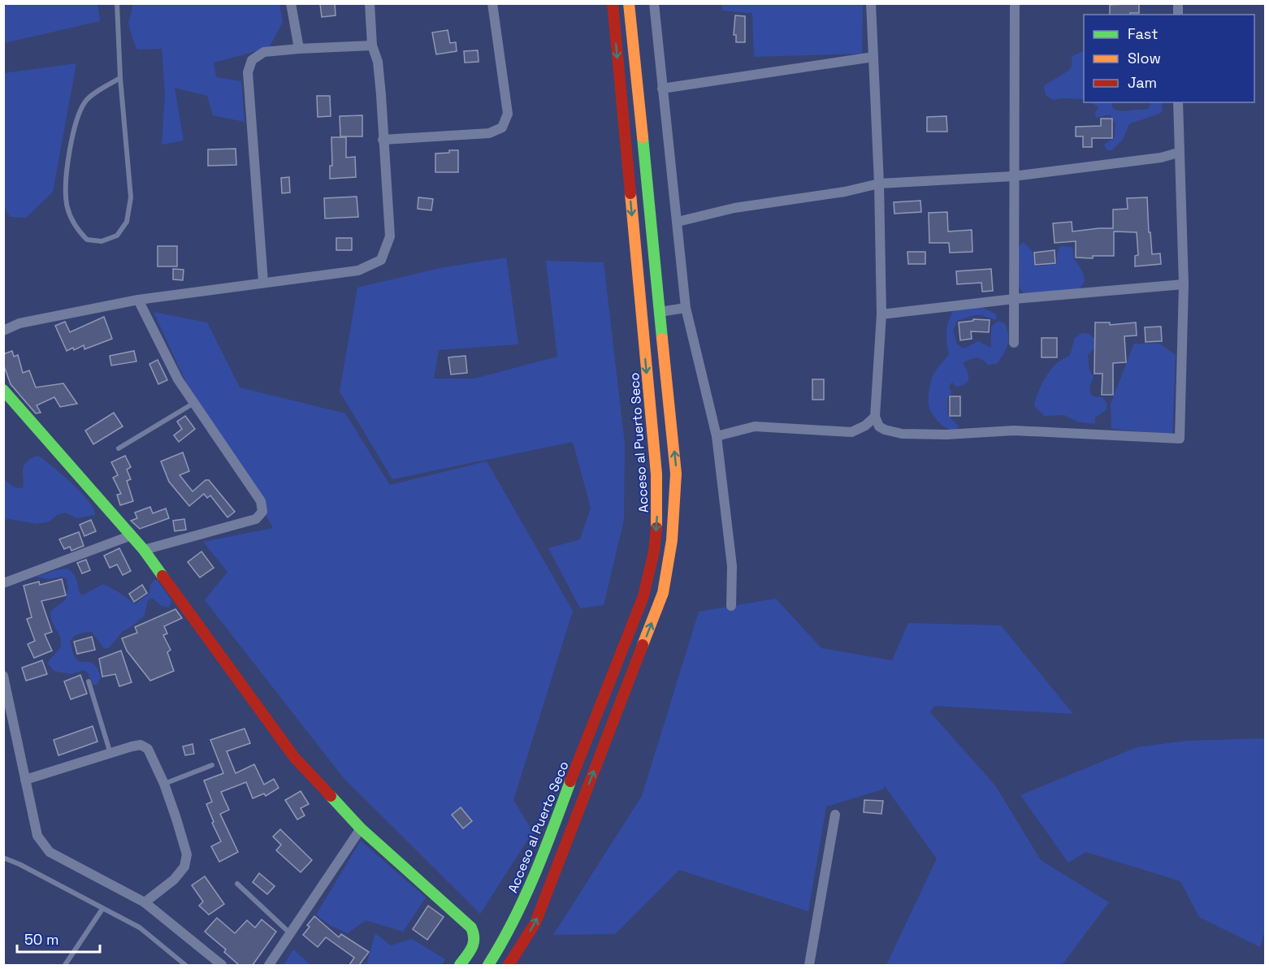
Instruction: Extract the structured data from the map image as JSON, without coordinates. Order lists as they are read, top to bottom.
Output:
{
  "streets": {
    "main road": ["Acceso al Puerto Seco"]
  },
  "legend": ["Fast", "Slow", "Jam"],
  "scale_bar": "50 m"
}
